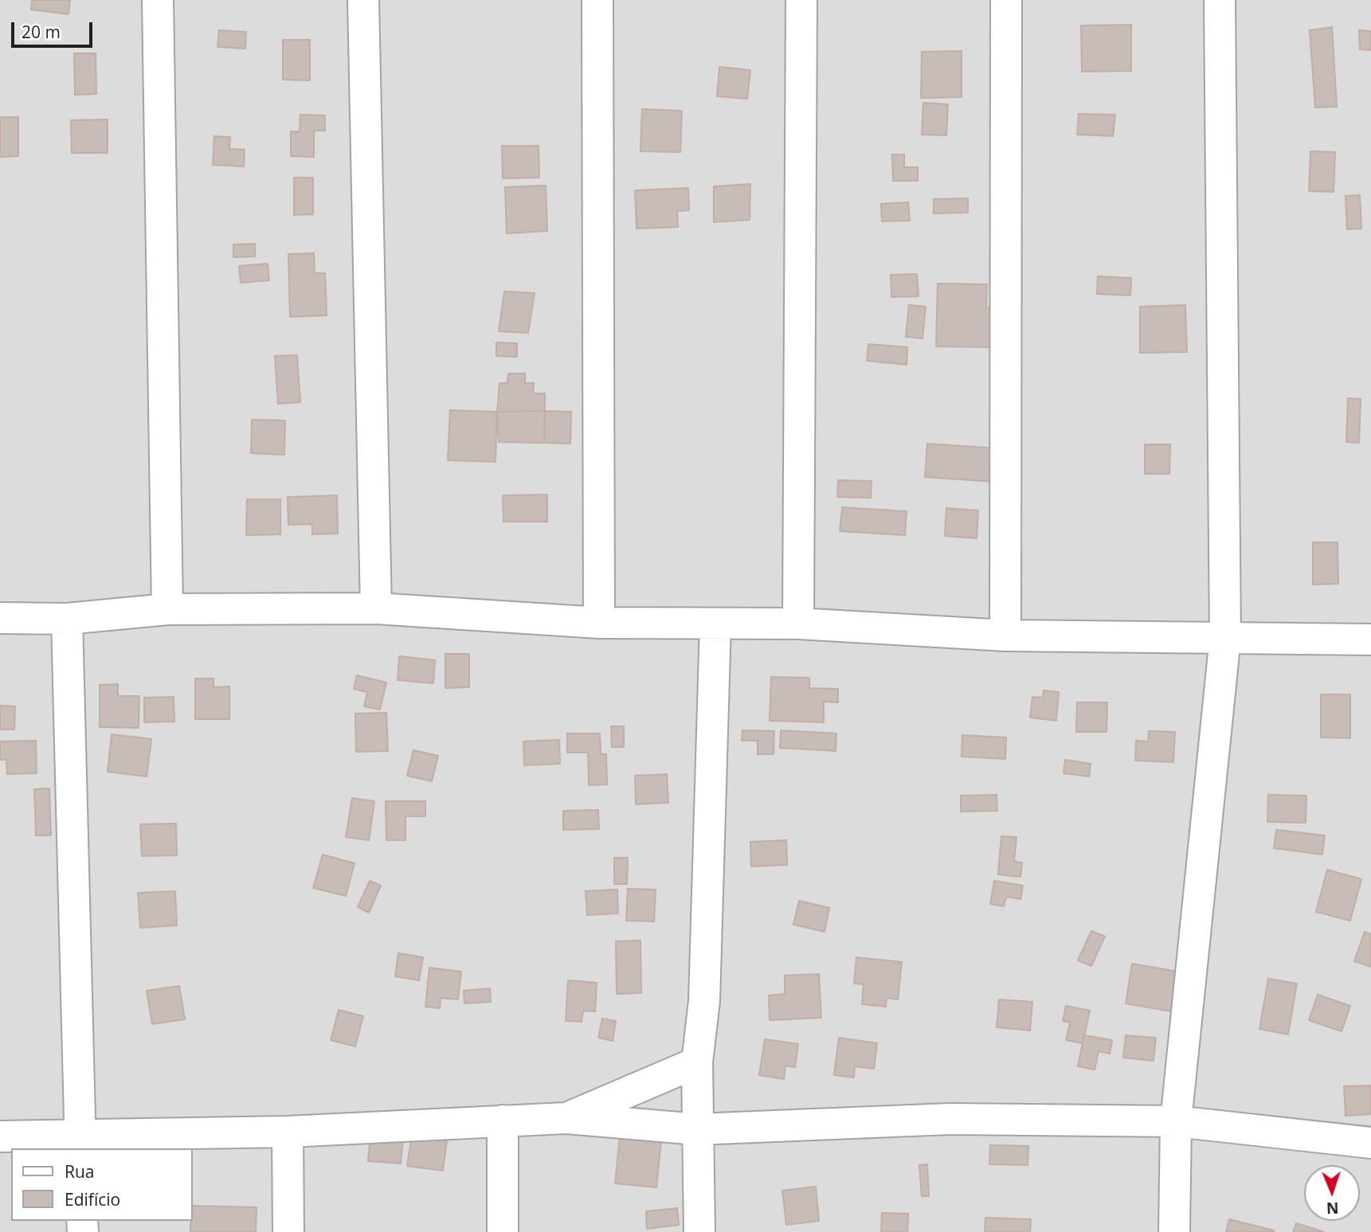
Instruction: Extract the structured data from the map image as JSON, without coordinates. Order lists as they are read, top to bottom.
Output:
{
  "legend": ["Rua", "Edifício"],
  "scale_bar": "20 m",
  "north": "bottom"
}
